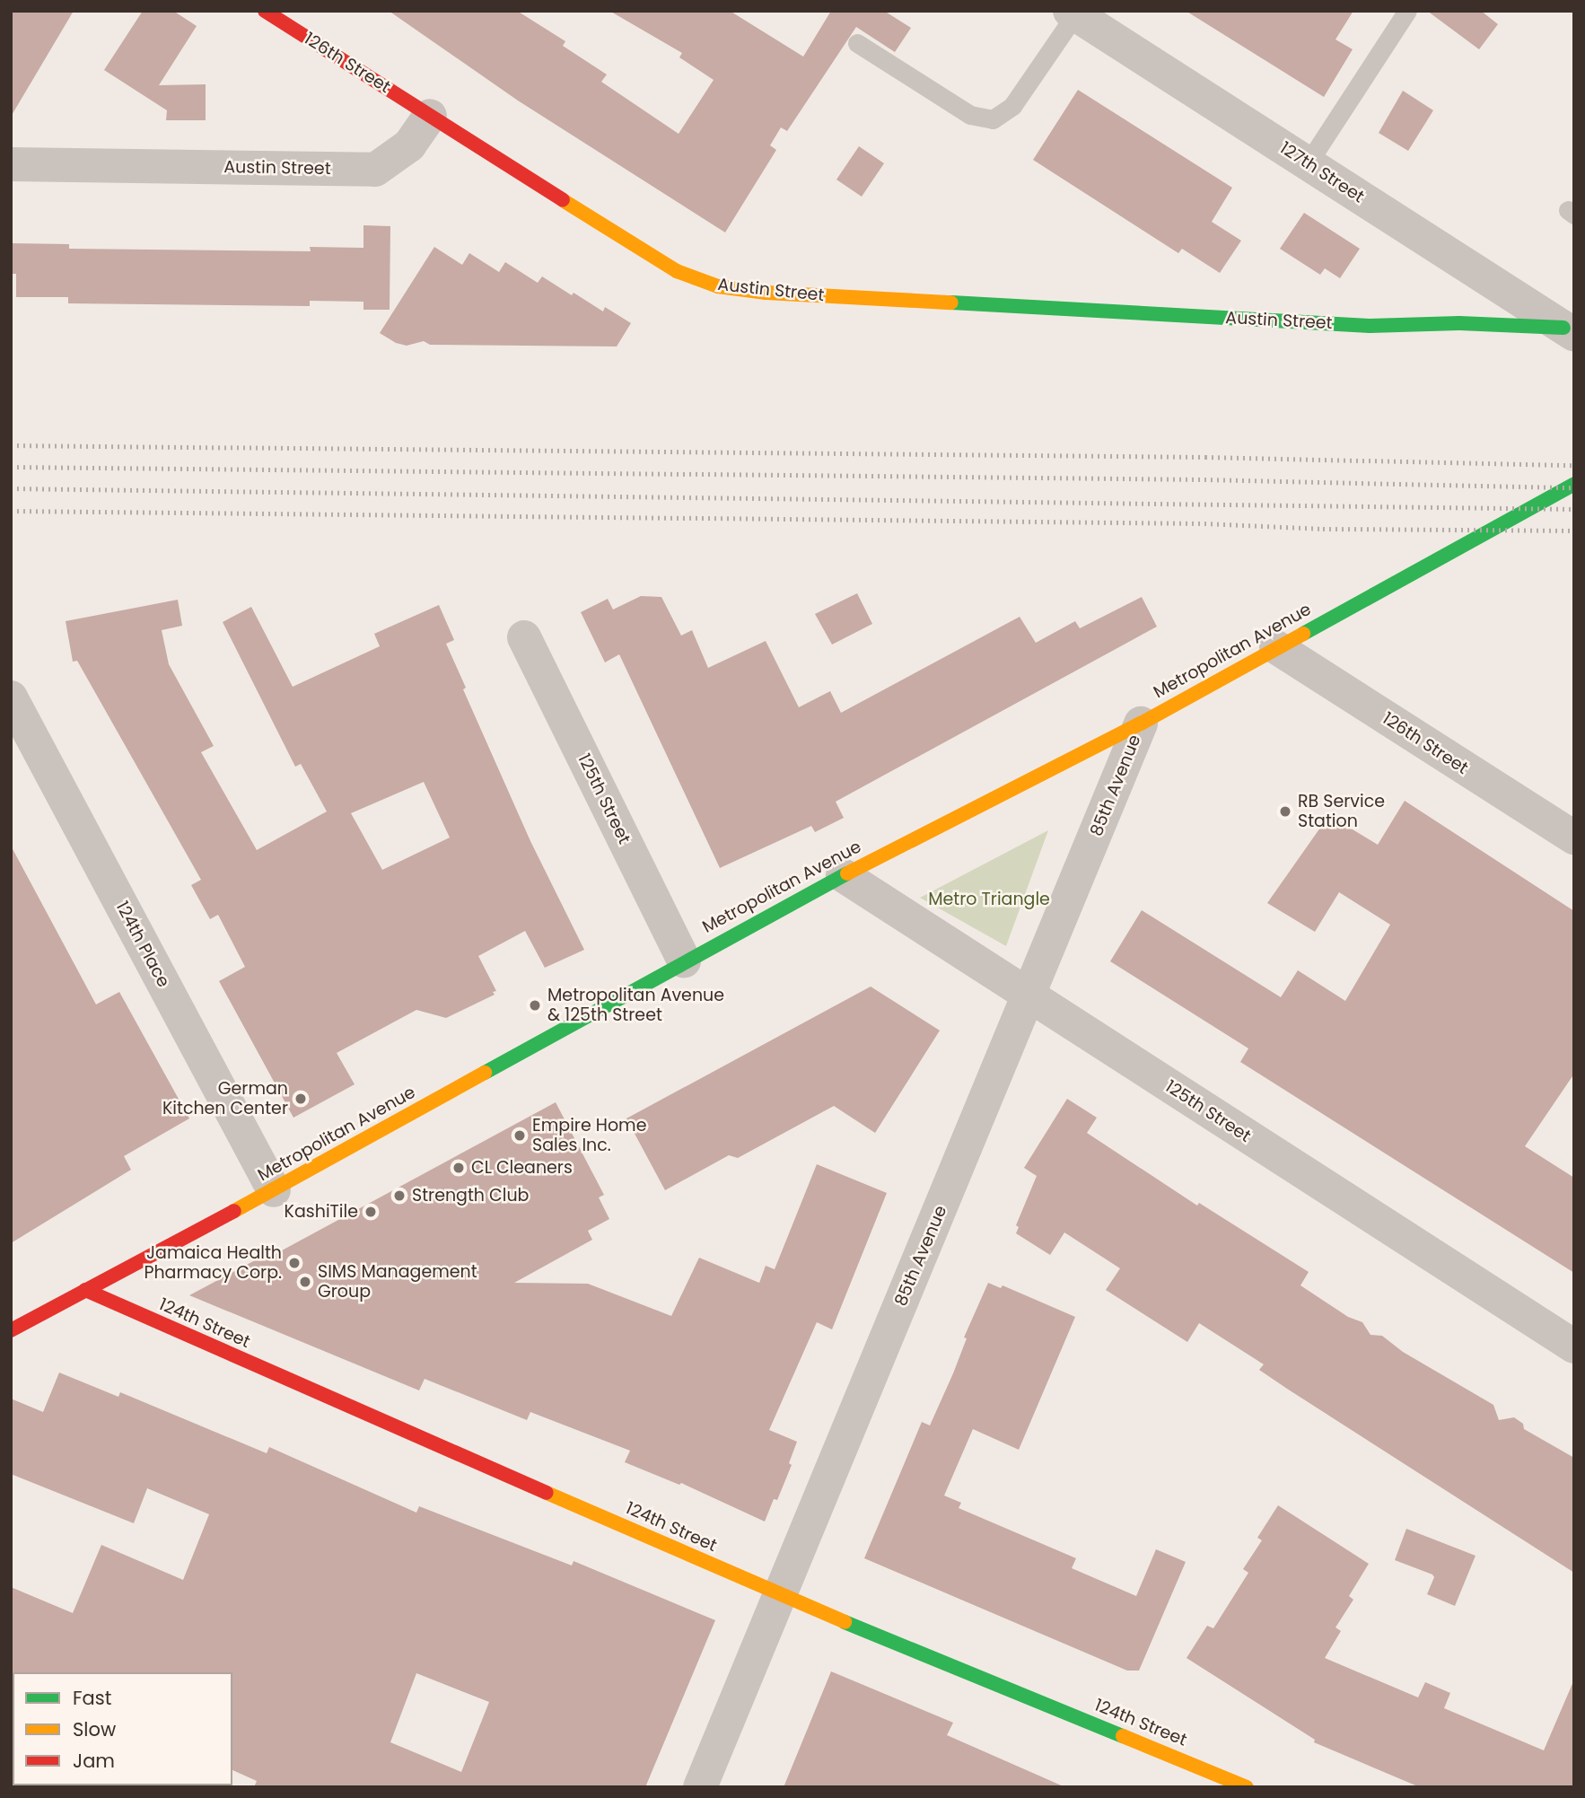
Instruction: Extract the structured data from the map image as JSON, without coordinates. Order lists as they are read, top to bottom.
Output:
{
  "streets": {
    "street": [
      "126th Street",
      "Austin Street",
      "127th Street",
      "Metropolitan Avenue",
      "85th Avenue",
      "125th Street",
      "124th Place",
      "124th Street"
    ]
  },
  "crossings": [
    ["126th Street", "Austin Street"],
    ["126th Street", "Metropolitan Avenue"],
    ["Austin Street", "127th Street"],
    ["Metropolitan Avenue", "85th Avenue"],
    ["Metropolitan Avenue", "125th Street"],
    ["Metropolitan Avenue", "124th Place"],
    ["Metropolitan Avenue", "124th Street"],
    ["85th Avenue", "125th Street"],
    ["85th Avenue", "124th Street"]
  ],
  "parks": ["Metro Triangle"],
  "places": [
    "RB Service Station",
    "Metropolitan Avenue & 125th Street",
    "German Kitchen Center",
    "Empire Home Sales Inc.",
    "CL Cleaners",
    "Strength Club",
    "KashiTile",
    "Jamaica Health Pharmacy Corp.",
    "SIMS Management Group"
  ],
  "legend": ["Fast", "Slow", "Jam"]
}
